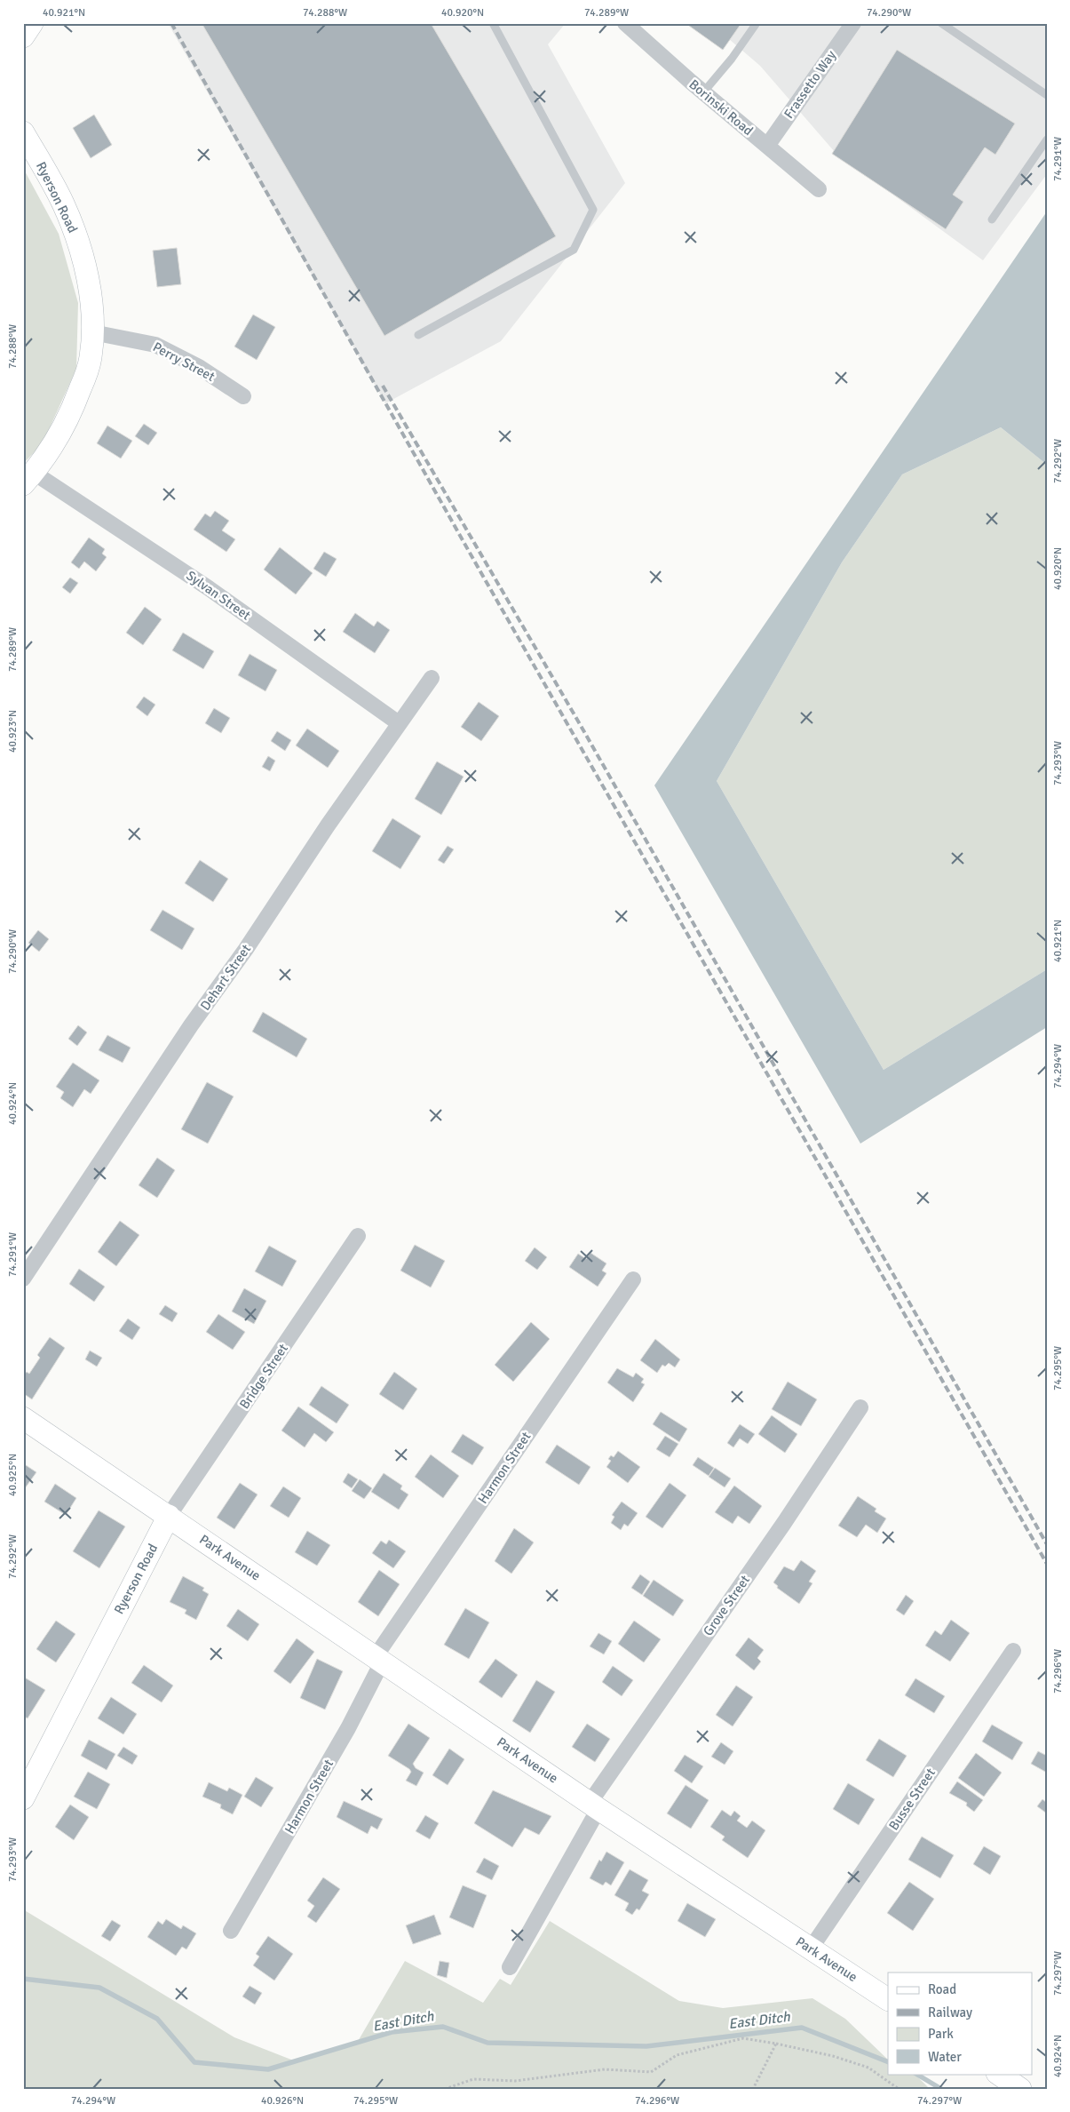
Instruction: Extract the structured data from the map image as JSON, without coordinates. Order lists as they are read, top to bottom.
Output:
{
  "streets": {
    "street": [
      "Frassetto Way",
      "Borinski Road",
      "Ryerson Road",
      "Perry Street",
      "Sylvan Street",
      "Dehart Street",
      "Bridge Street",
      "Harmon Street",
      "Park Avenue",
      "Grove Street",
      "Busse Street"
    ]
  },
  "crossings": [
    ["Frassetto Way", "Borinski Road"],
    ["Ryerson Road", "Perry Street"],
    ["Ryerson Road", "Sylvan Street"],
    ["Ryerson Road", "Bridge Street"],
    ["Ryerson Road", "Park Avenue"],
    ["Sylvan Street", "Dehart Street"],
    ["Bridge Street", "Park Avenue"],
    ["Harmon Street", "Park Avenue"],
    ["Park Avenue", "Grove Street"],
    ["Park Avenue", "Busse Street"]
  ],
  "water": ["East Ditch"],
  "legend": [
    "Road",
    "Railway",
    "Park",
    "Water"
  ],
  "coordinates": [
    "40.921°N",
    "74.288°W",
    "40.920°N",
    "74.289°W",
    "74.290°W",
    "74.291°W",
    "74.292°W",
    "40.923°N",
    "74.293°W",
    "74.294°W",
    "40.924°N",
    "74.295°W",
    "40.925°N",
    "74.296°W",
    "74.297°W",
    "40.926°N"
  ]
}
